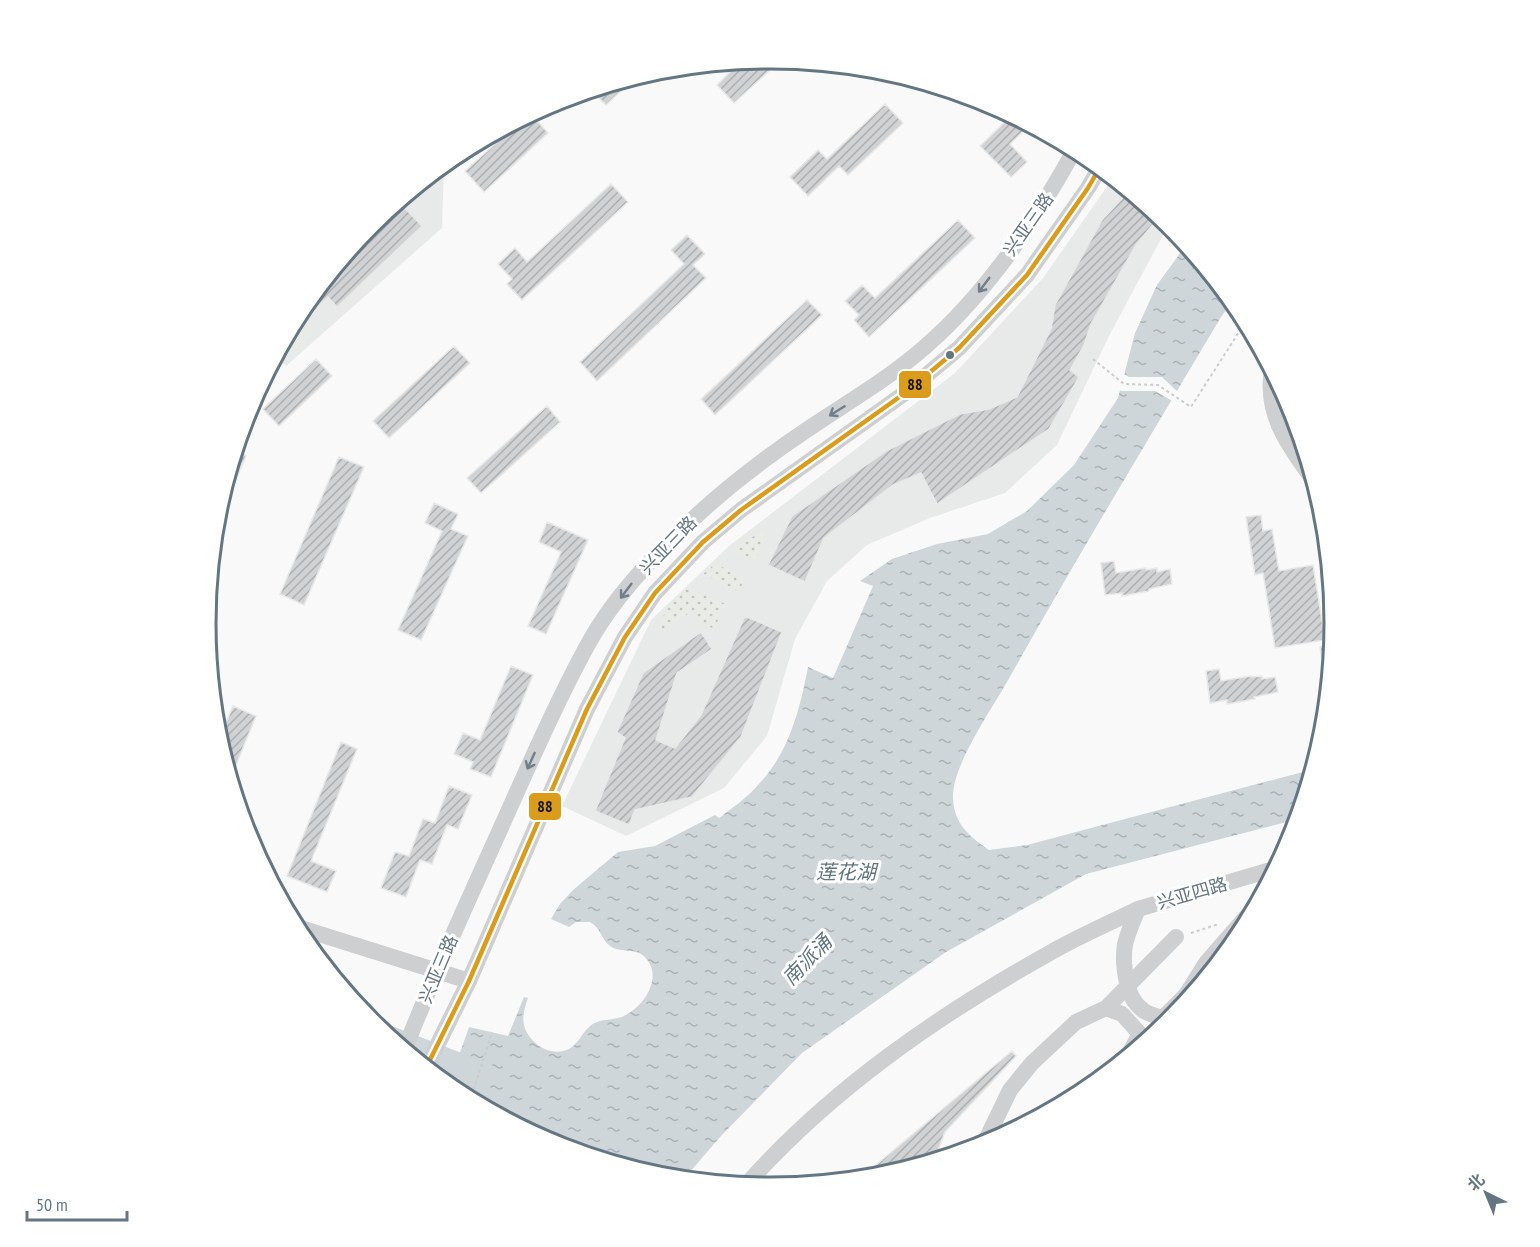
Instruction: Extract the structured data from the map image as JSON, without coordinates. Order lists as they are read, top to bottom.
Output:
{
  "streets": {
    "street": ["兴亚三路", "兴亚四路"]
  },
  "water": ["莲花湖", "南派涌"],
  "lines": ["transit line 88"],
  "scale_bar": "50 m",
  "north": "top left"
}
